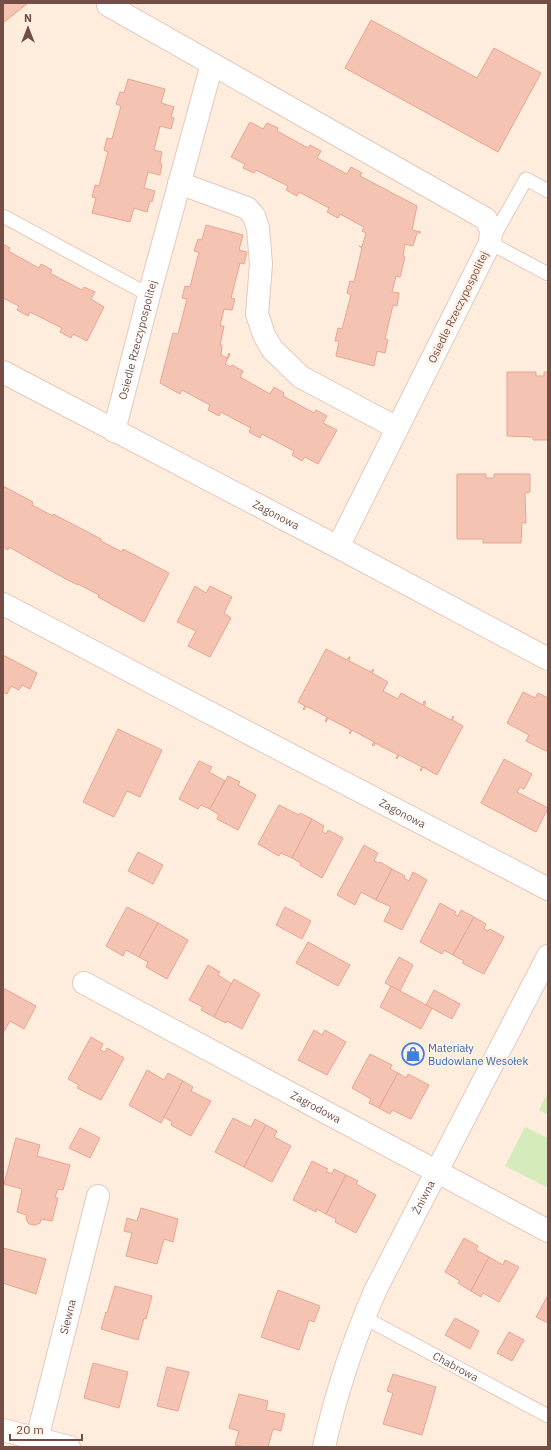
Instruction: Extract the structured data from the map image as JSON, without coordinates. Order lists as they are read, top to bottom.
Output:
{
  "streets": {
    "street": [
      "Osiedle Rzeczypospolitej",
      "Zagonowa",
      "Zagrodowa",
      "Żniwna",
      "Siewna"
    ],
    "lane": ["Chabrowa"]
  },
  "crossings": [
    ["Osiedle Rzeczypospolitej", "Zagonowa"],
    ["Zagrodowa", "Żniwna"],
    ["Żniwna", "Chabrowa"]
  ],
  "places": {
    "shop": ["Materiały Budowlane Wesołek"]
  },
  "scale_bar": "20 m",
  "north": "top"
}
